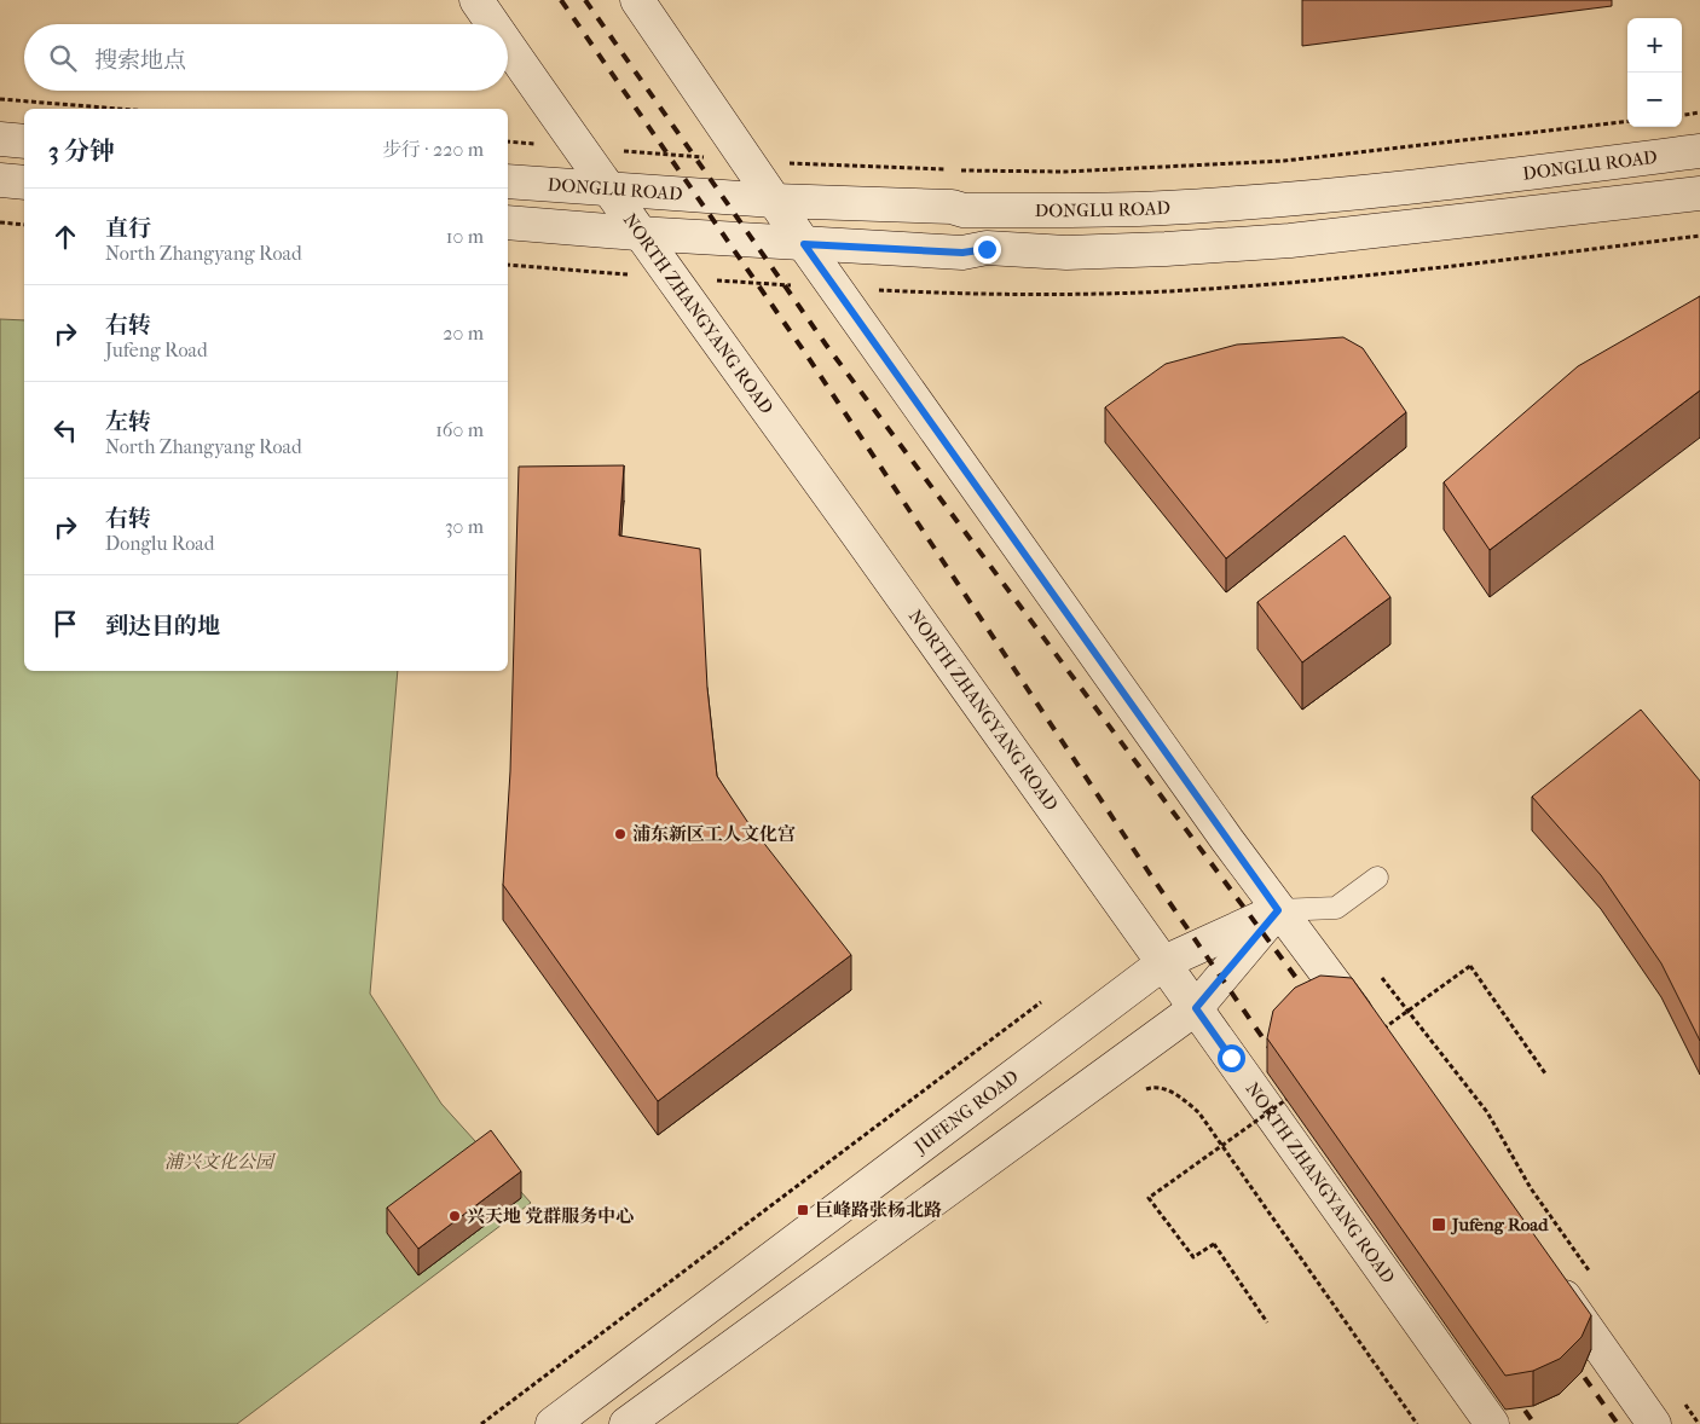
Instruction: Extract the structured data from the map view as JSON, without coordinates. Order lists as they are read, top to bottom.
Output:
{
  "streets": {
    "main road": ["DONGLU ROAD", "NORTH ZHANGYANG ROAD", "JUFENG ROAD"]
  },
  "crossings": [
    ["DONGLU ROAD", "NORTH ZHANGYANG ROAD"],
    ["NORTH ZHANGYANG ROAD", "JUFENG ROAD"]
  ],
  "parks": ["浦兴文化公园"],
  "places": {
    "other": ["浦东新区工人文化宫", "兴天地 党群服务中心"],
    "transit": ["巨峰路张杨北路", "Jufeng Road"]
  },
  "page": {
    "map_buttons": ["+", "−"],
    "search": "搜索地点",
    "heading": ["3 分钟", "步行 · 220 m"],
    "list": [
      ["直行", "North Zhangyang Road", "10 m"],
      ["右转", "Jufeng Road", "20 m"],
      ["左转", "North Zhangyang Road", "160 m"],
      ["右转", "Donglu Road", "30 m"],
      "到达目的地"
    ]
  }
}
